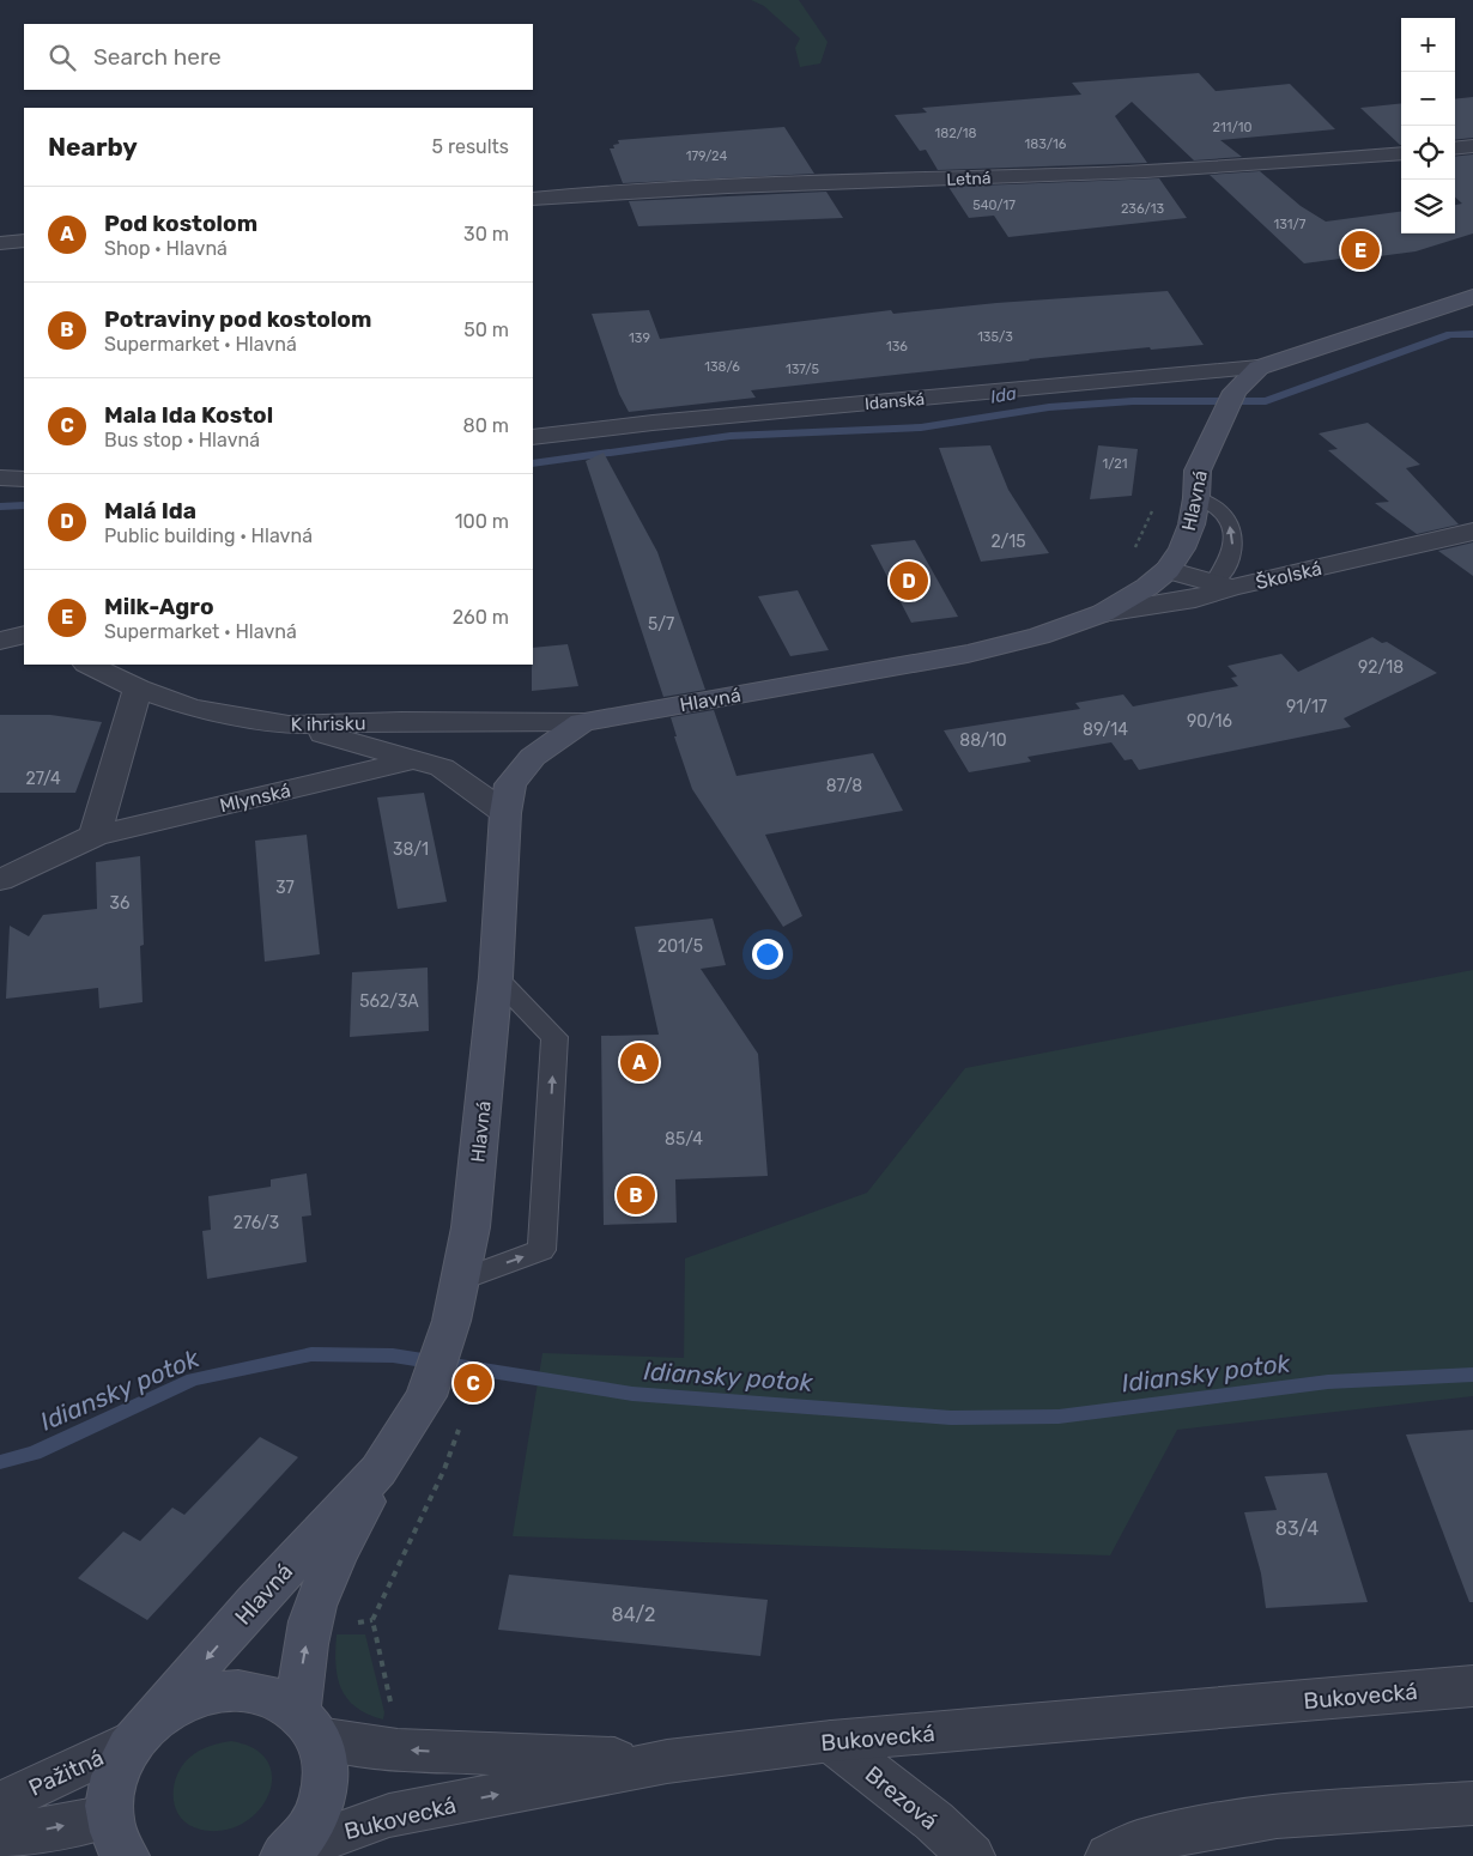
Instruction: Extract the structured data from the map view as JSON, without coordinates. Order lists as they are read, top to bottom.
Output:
{
  "streets": {
    "main road": ["Hlavná"],
    "street": [
      "Letná",
      "Idanská",
      "Školská",
      "K ihrisku",
      "Mlynská",
      "Bukovecká",
      "Pažitná",
      "Brezová"
    ]
  },
  "crossings": [
    ["Idanská", "Hlavná"],
    ["Hlavná", "Školská"],
    ["Hlavná", "K ihrisku"],
    ["Hlavná", "Bukovecká"],
    ["Hlavná", "Pažitná"],
    ["Bukovecká", "Brezová"]
  ],
  "water": ["Ida", "Idiansky potok"],
  "house_numbers": [
    "211/10",
    "182/18",
    "183/16",
    "179/24",
    "540/17",
    "236/13",
    "131/7",
    "135/3",
    "139",
    "136",
    "138/6",
    "137/5",
    "1/21",
    "2/15",
    "5/7",
    "92/18",
    "91/17",
    "90/16",
    "89/14",
    "88/10",
    "27/4",
    "87/8",
    "38/1",
    "37",
    "36",
    "201/5",
    "562/3A",
    "85/4",
    "276/3",
    "83/4",
    "84/2"
  ],
  "page": {
    "map_buttons": ["+", "−"],
    "search": "Search here",
    "heading": ["Nearby", "5 results"],
    "list": [
      {
        "mark": "A",
        "name": "Pod kostolom",
        "note": "Shop · Hlavná",
        "value": "30 m"
      },
      {
        "mark": "B",
        "name": "Potraviny pod kostolom",
        "note": "Supermarket · Hlavná",
        "value": "50 m"
      },
      {
        "mark": "C",
        "name": "Mala Ida Kostol",
        "note": "Bus stop · Hlavná",
        "value": "80 m"
      },
      {
        "mark": "D",
        "name": "Malá Ida",
        "note": "Public building · Hlavná",
        "value": "100 m"
      },
      {
        "mark": "E",
        "name": "Milk-Agro",
        "note": "Supermarket · Hlavná",
        "value": "260 m"
      }
    ],
    "pins": [
      "E",
      "D",
      "A",
      "B",
      "C"
    ]
  }
}
